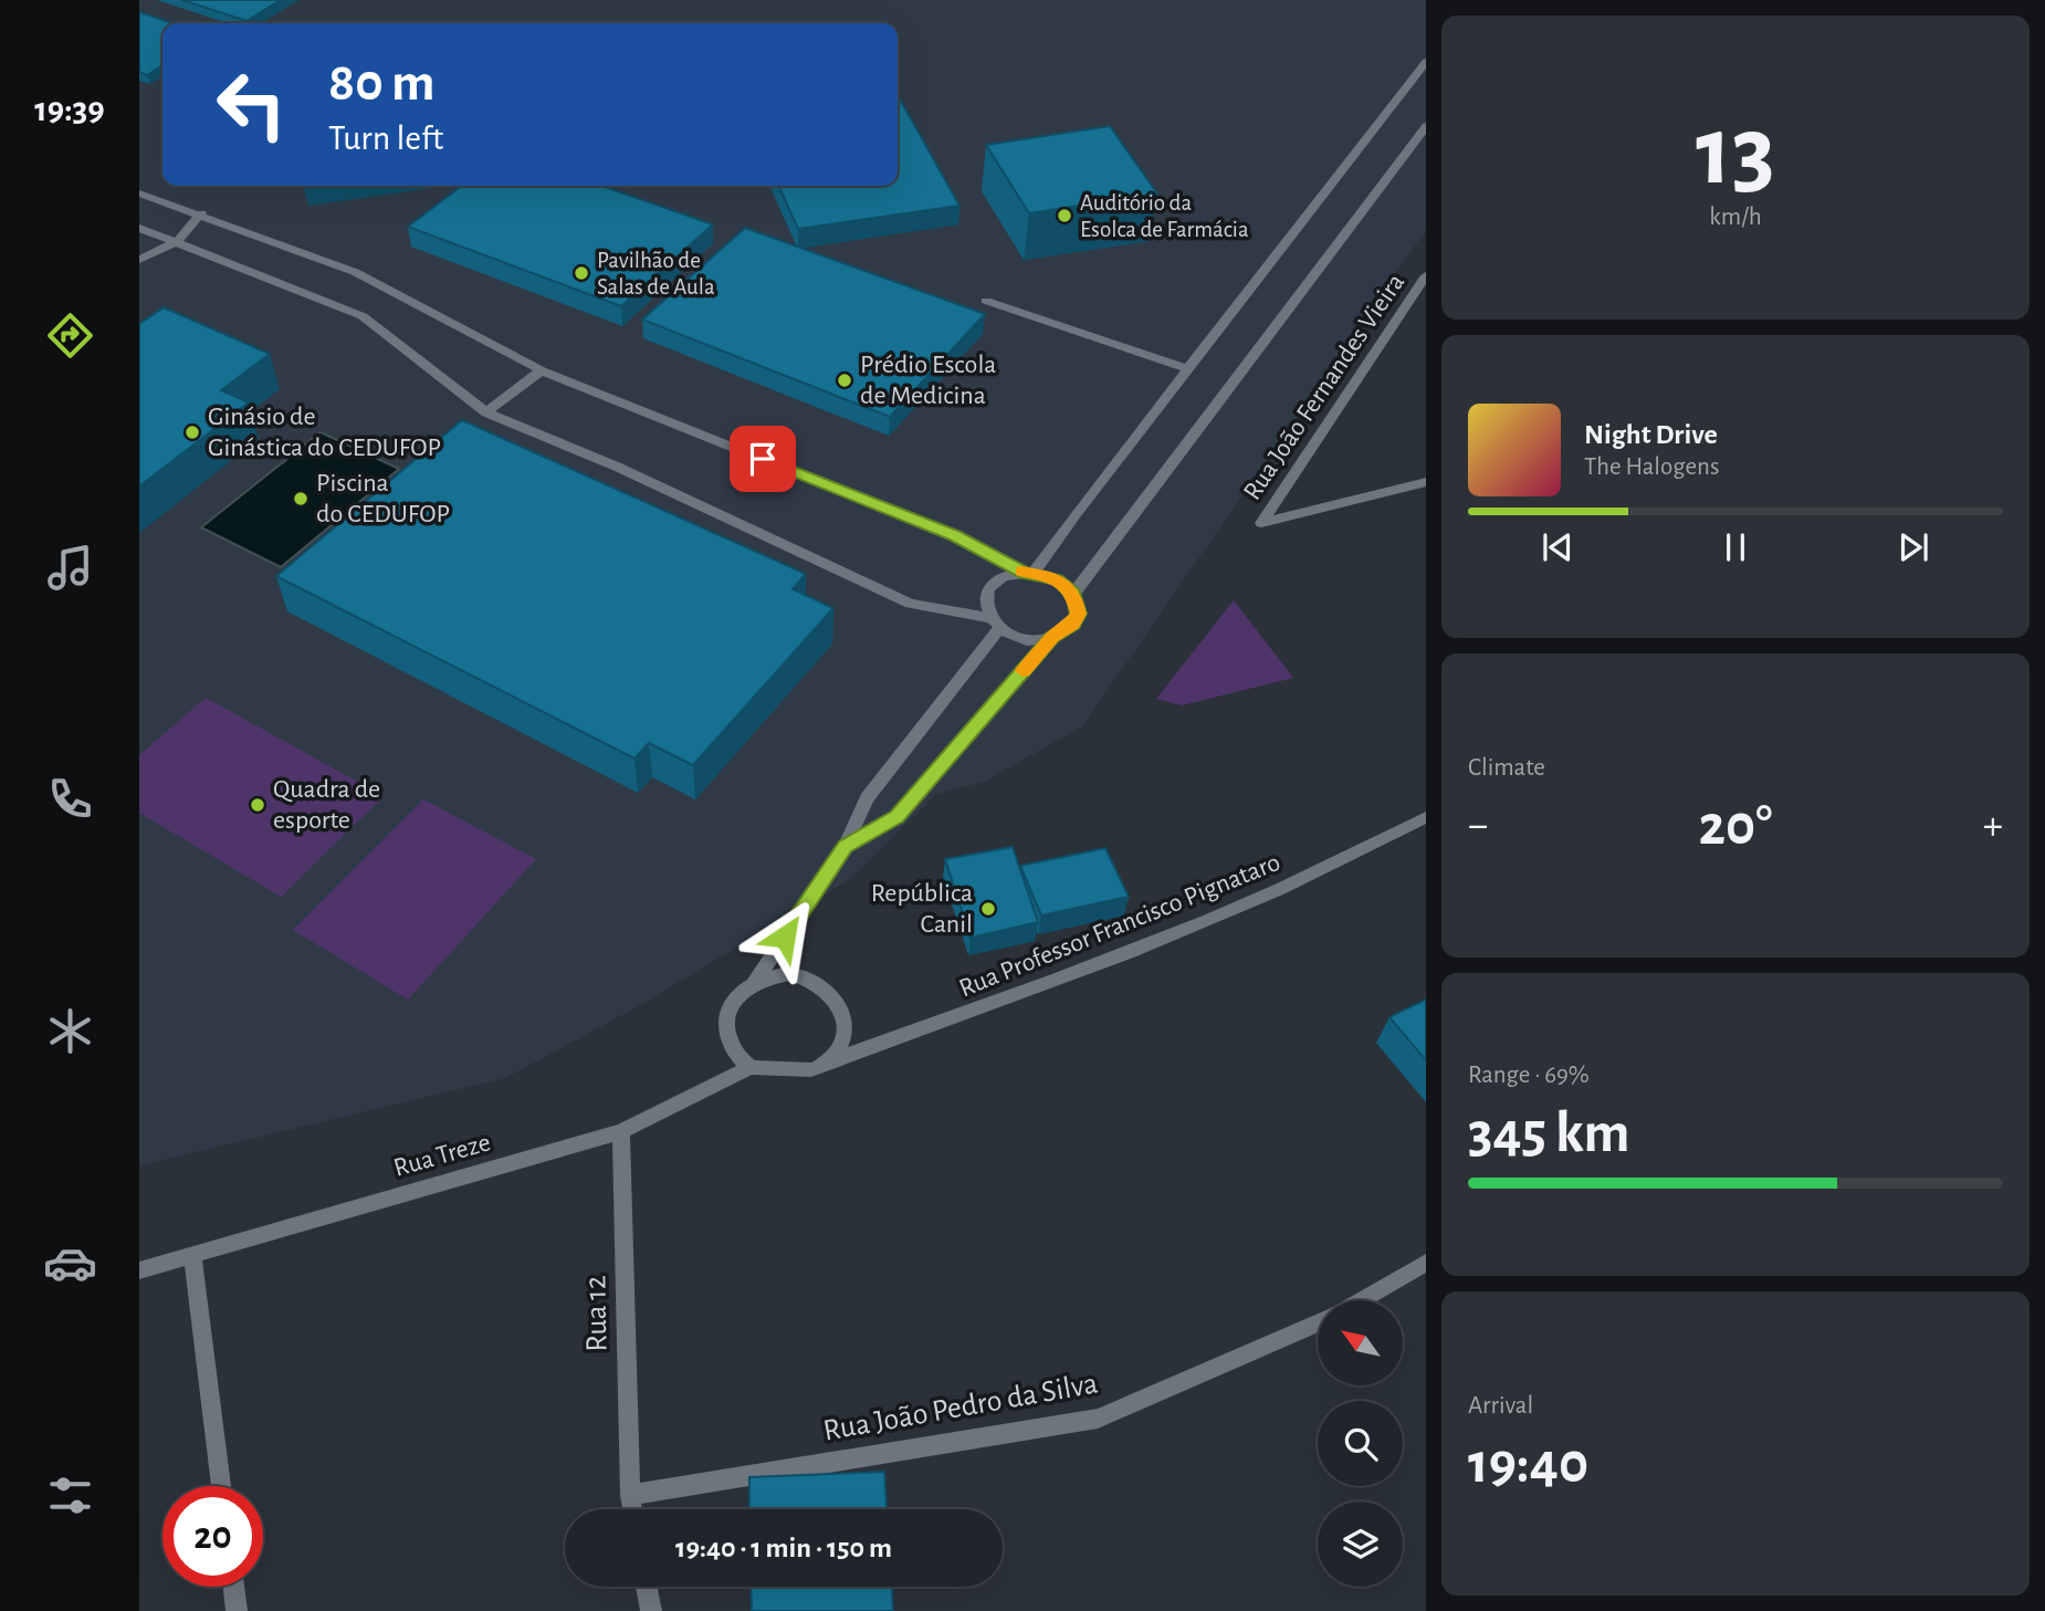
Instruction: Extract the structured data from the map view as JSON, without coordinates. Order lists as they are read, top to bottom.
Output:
{
  "streets": {
    "street": [
      "Rua João Fernandes Vieira",
      "Rua Professor Francisco Pignataro",
      "Rua Treze",
      "Rua 12",
      "Rua João Pedro da Silva"
    ]
  },
  "crossings": [
    ["Rua Professor Francisco Pignataro", "Rua Treze"],
    ["Rua Treze", "Rua 12"],
    ["Rua 12", "Rua João Pedro da Silva"]
  ],
  "places": [
    "Auditório da Esolca de Farmácia",
    "Pavilhão de Salas de Aula",
    "Prédio Escola de Medicina",
    "Ginásio de Ginástica do CEDUFOP",
    "Piscina do CEDUFOP",
    "Quadra de esporte",
    "República Canil"
  ],
  "north": "top left",
  "page": {
    "tabs": "19:39",
    "tile": [
      ["13", "km/h"],
      "Climate",
      ["Range · 69%", "345 km"],
      ["Arrival", "19:40"]
    ],
    "turn": ["80 m", "Turn left"],
    "song": ["Night Drive", "The Halogens"],
    "heat": ["−", "20°", "+"],
    "limit": "20",
    "trip": "19:40 · 1 min · 150 m"
  }
}
